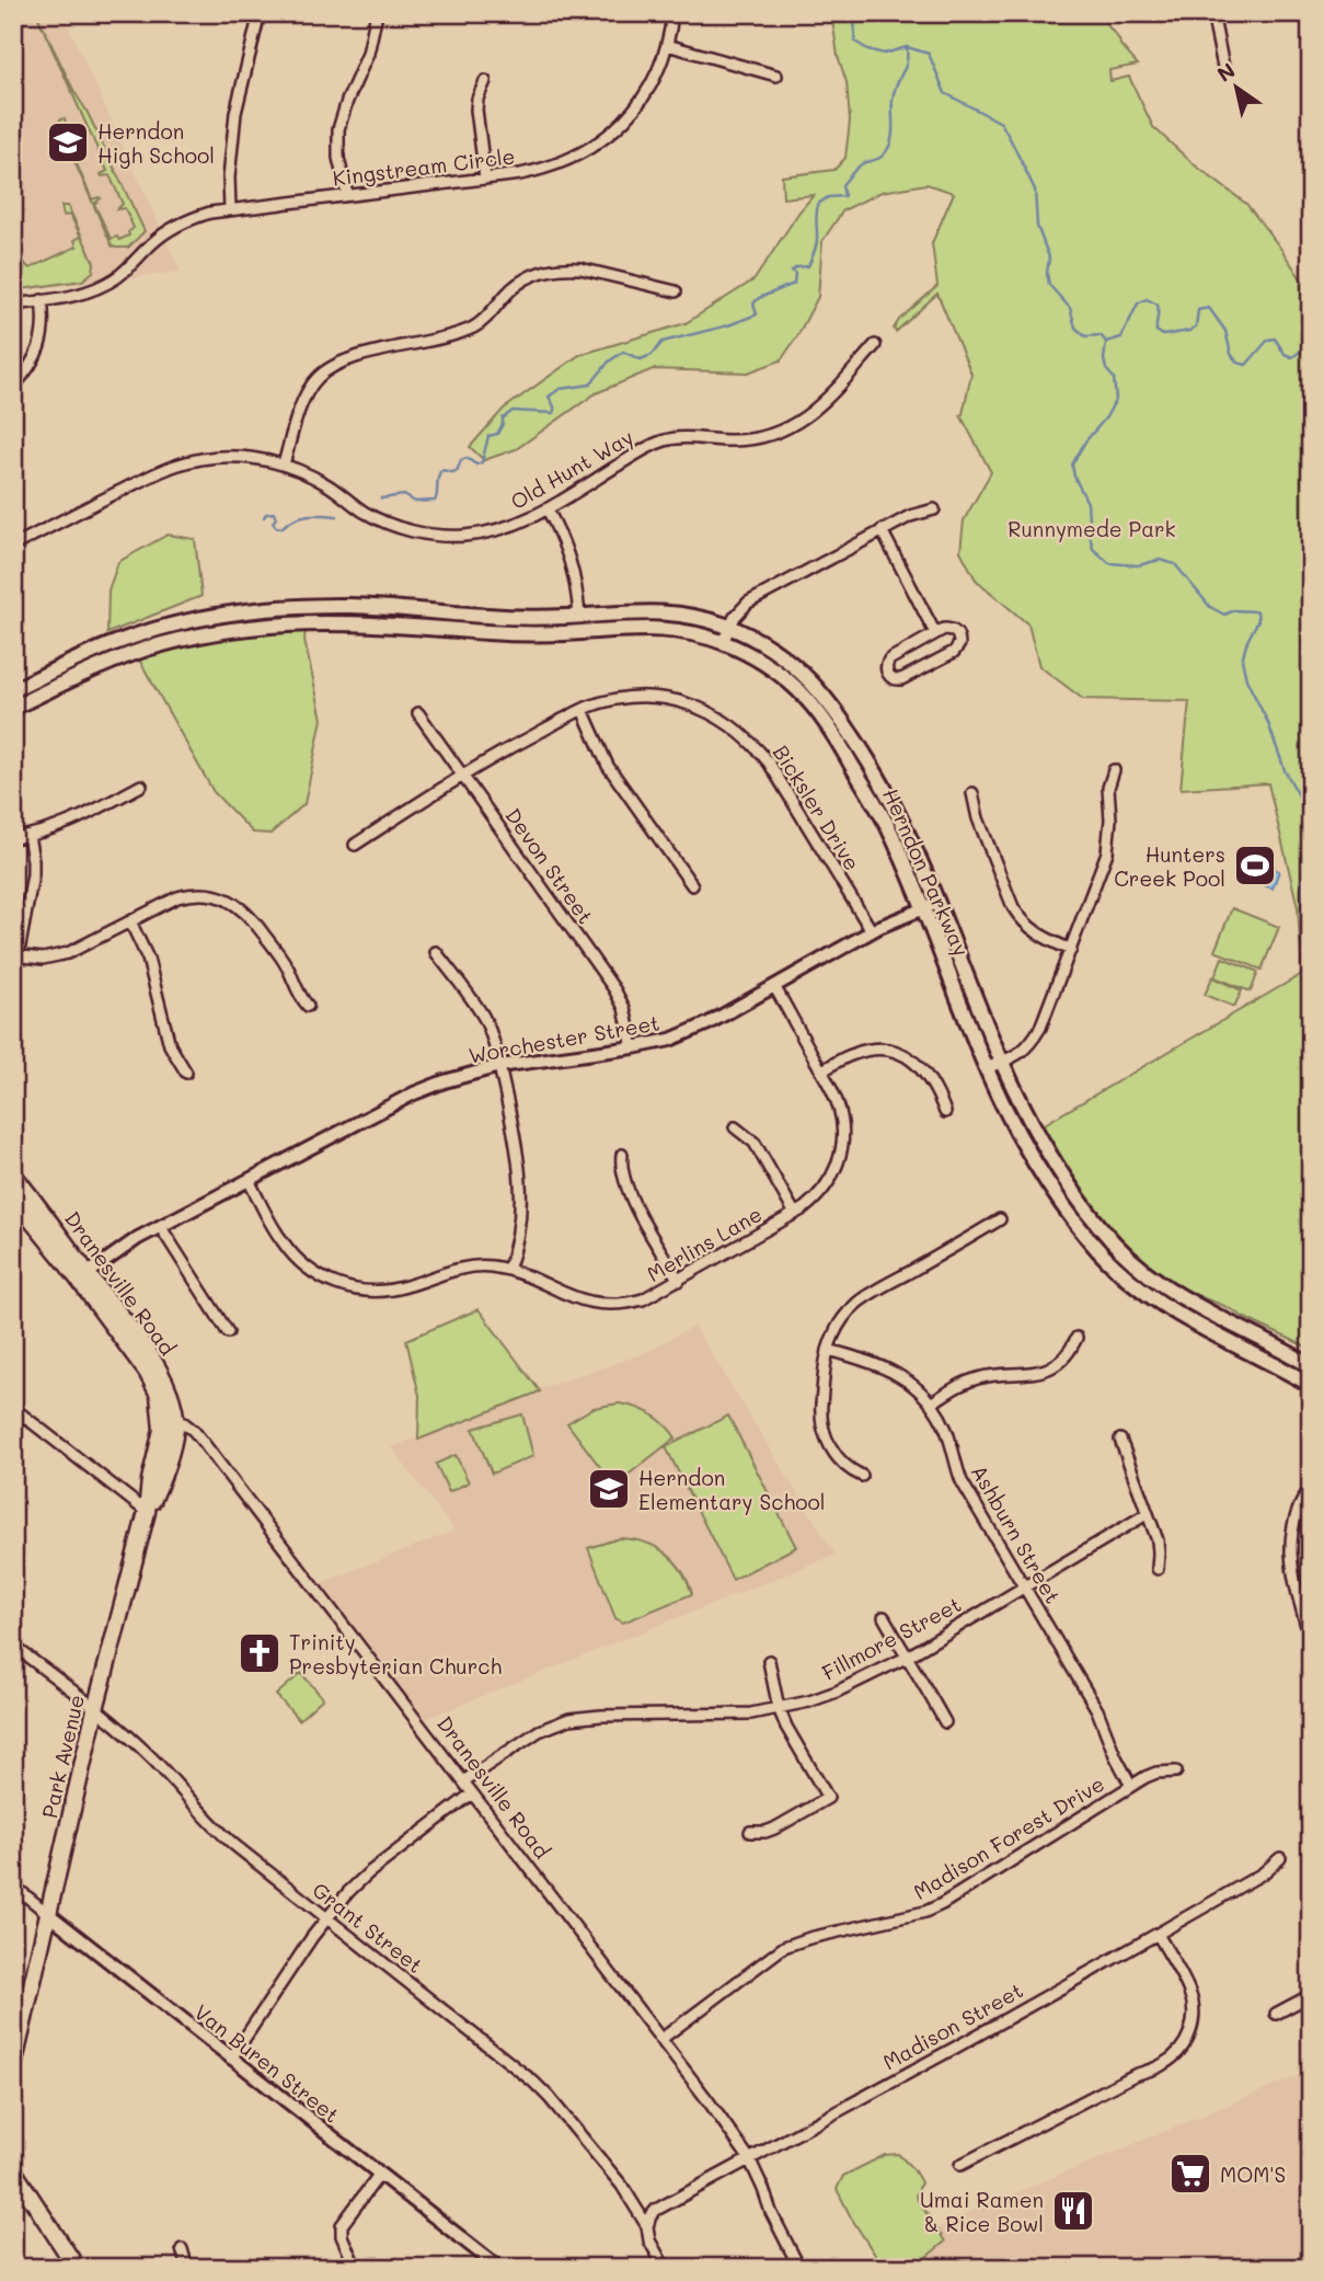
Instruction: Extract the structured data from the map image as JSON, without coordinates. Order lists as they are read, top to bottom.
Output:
{
  "streets": {
    "main road": ["Herndon Parkway", "Dranesville Road", "Park Avenue"],
    "street": [
      "Kingstream Circle",
      "Old Hunt Way",
      "Bicksler Drive",
      "Devon Street",
      "Worchester Street",
      "Merlins Lane",
      "Ashburn Street",
      "Fillmore Street",
      "Madison Forest Drive",
      "Grant Street",
      "Madison Street",
      "Van Buren Street"
    ]
  },
  "crossings": [
    ["Bicksler Drive", "Devon Street"],
    ["Bicksler Drive", "Worchester Street"],
    ["Devon Street", "Worchester Street"],
    ["Herndon Parkway", "Worchester Street"],
    ["Worchester Street", "Merlins Lane"],
    ["Worchester Street", "Dranesville Road"],
    ["Dranesville Road", "Fillmore Street"],
    ["Dranesville Road", "Park Avenue"],
    ["Dranesville Road", "Madison Forest Drive"],
    ["Dranesville Road", "Madison Street"],
    ["Ashburn Street", "Fillmore Street"],
    ["Ashburn Street", "Madison Forest Drive"],
    ["Park Avenue", "Grant Street"],
    ["Park Avenue", "Van Buren Street"],
    ["Grant Street", "Madison Street"]
  ],
  "parks": ["Runnymede Park"],
  "places": {
    "school or university": ["Herndon High School", "Herndon Elementary School"],
    "sports": ["Hunters Creek Pool"],
    "church": ["Trinity Presbyterian Church"],
    "supermarket": ["MOM'S"],
    "restaurant": ["Umai Ramen & Rice Bowl"]
  },
  "north": "top left"
}
